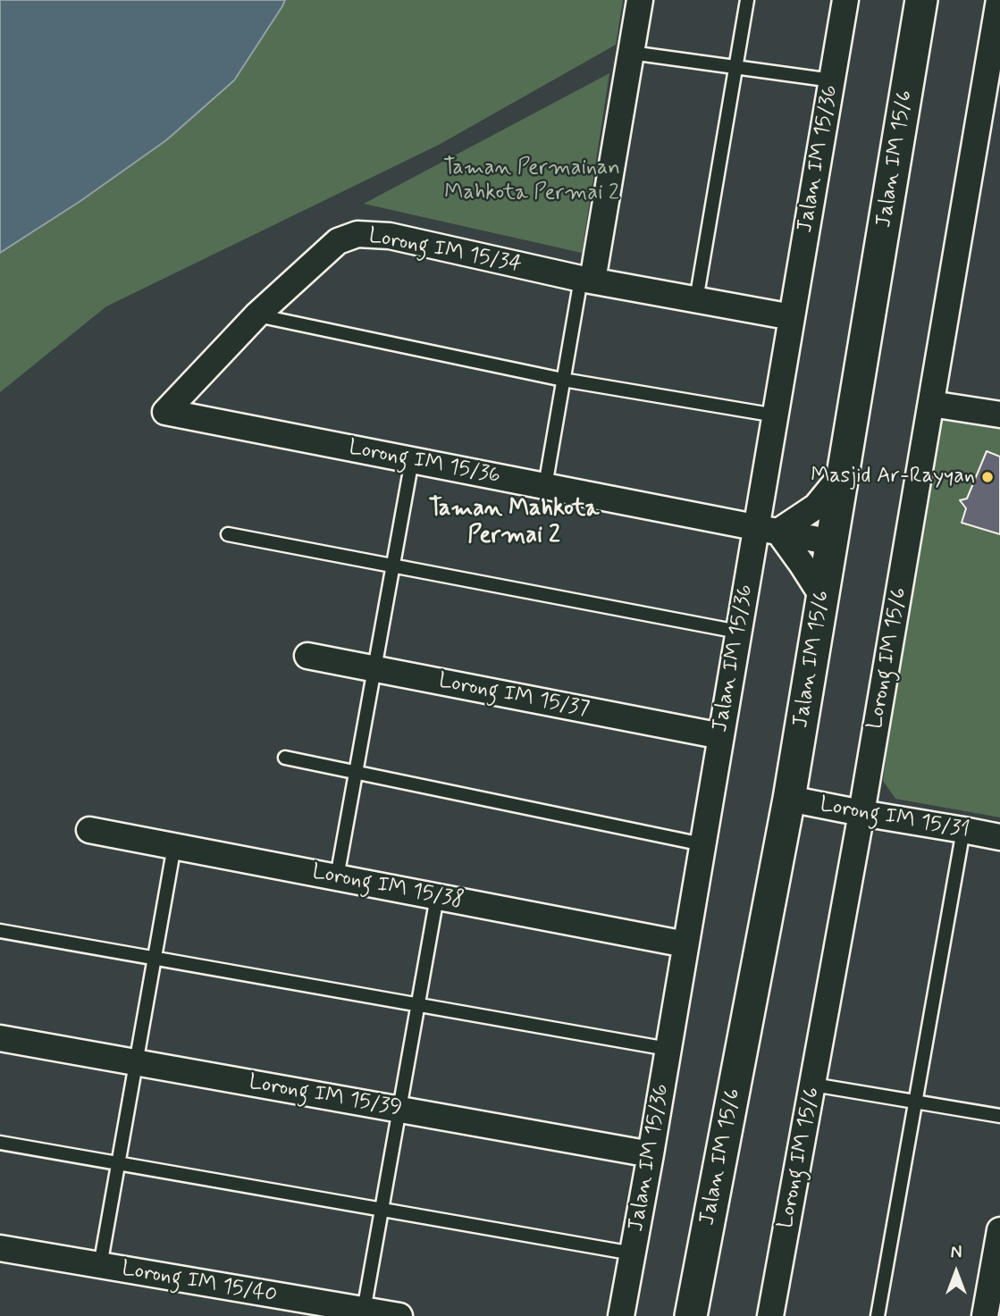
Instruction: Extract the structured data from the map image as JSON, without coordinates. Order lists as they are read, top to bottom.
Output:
{
  "streets": {
    "street": [
      "Jalan IM 15/36",
      "Jalan IM 15/6",
      "Lorong IM 15/34",
      "Lorong IM 15/36",
      "Lorong IM 15/6",
      "Lorong IM 15/37",
      "Lorong IM 15/31",
      "Lorong IM 15/38",
      "Lorong IM 15/39",
      "Lorong IM 15/40"
    ]
  },
  "crossings": [
    ["Jalan IM 15/36", "Lorong IM 15/34"],
    ["Jalan IM 15/36", "Lorong IM 15/36"],
    ["Jalan IM 15/36", "Lorong IM 15/37"],
    ["Jalan IM 15/36", "Lorong IM 15/38"],
    ["Jalan IM 15/36", "Lorong IM 15/39"],
    ["Jalan IM 15/6", "Lorong IM 15/36"],
    ["Jalan IM 15/6", "Lorong IM 15/31"],
    ["Lorong IM 15/34", "Lorong IM 15/36"],
    ["Lorong IM 15/6", "Lorong IM 15/31"]
  ],
  "districts": ["Taman Mahkota Permai 2"],
  "parks": ["Taman Permainan Mahkota Permai 2"],
  "places": ["Masjid Ar-Rayyan"],
  "north": "top"
}
